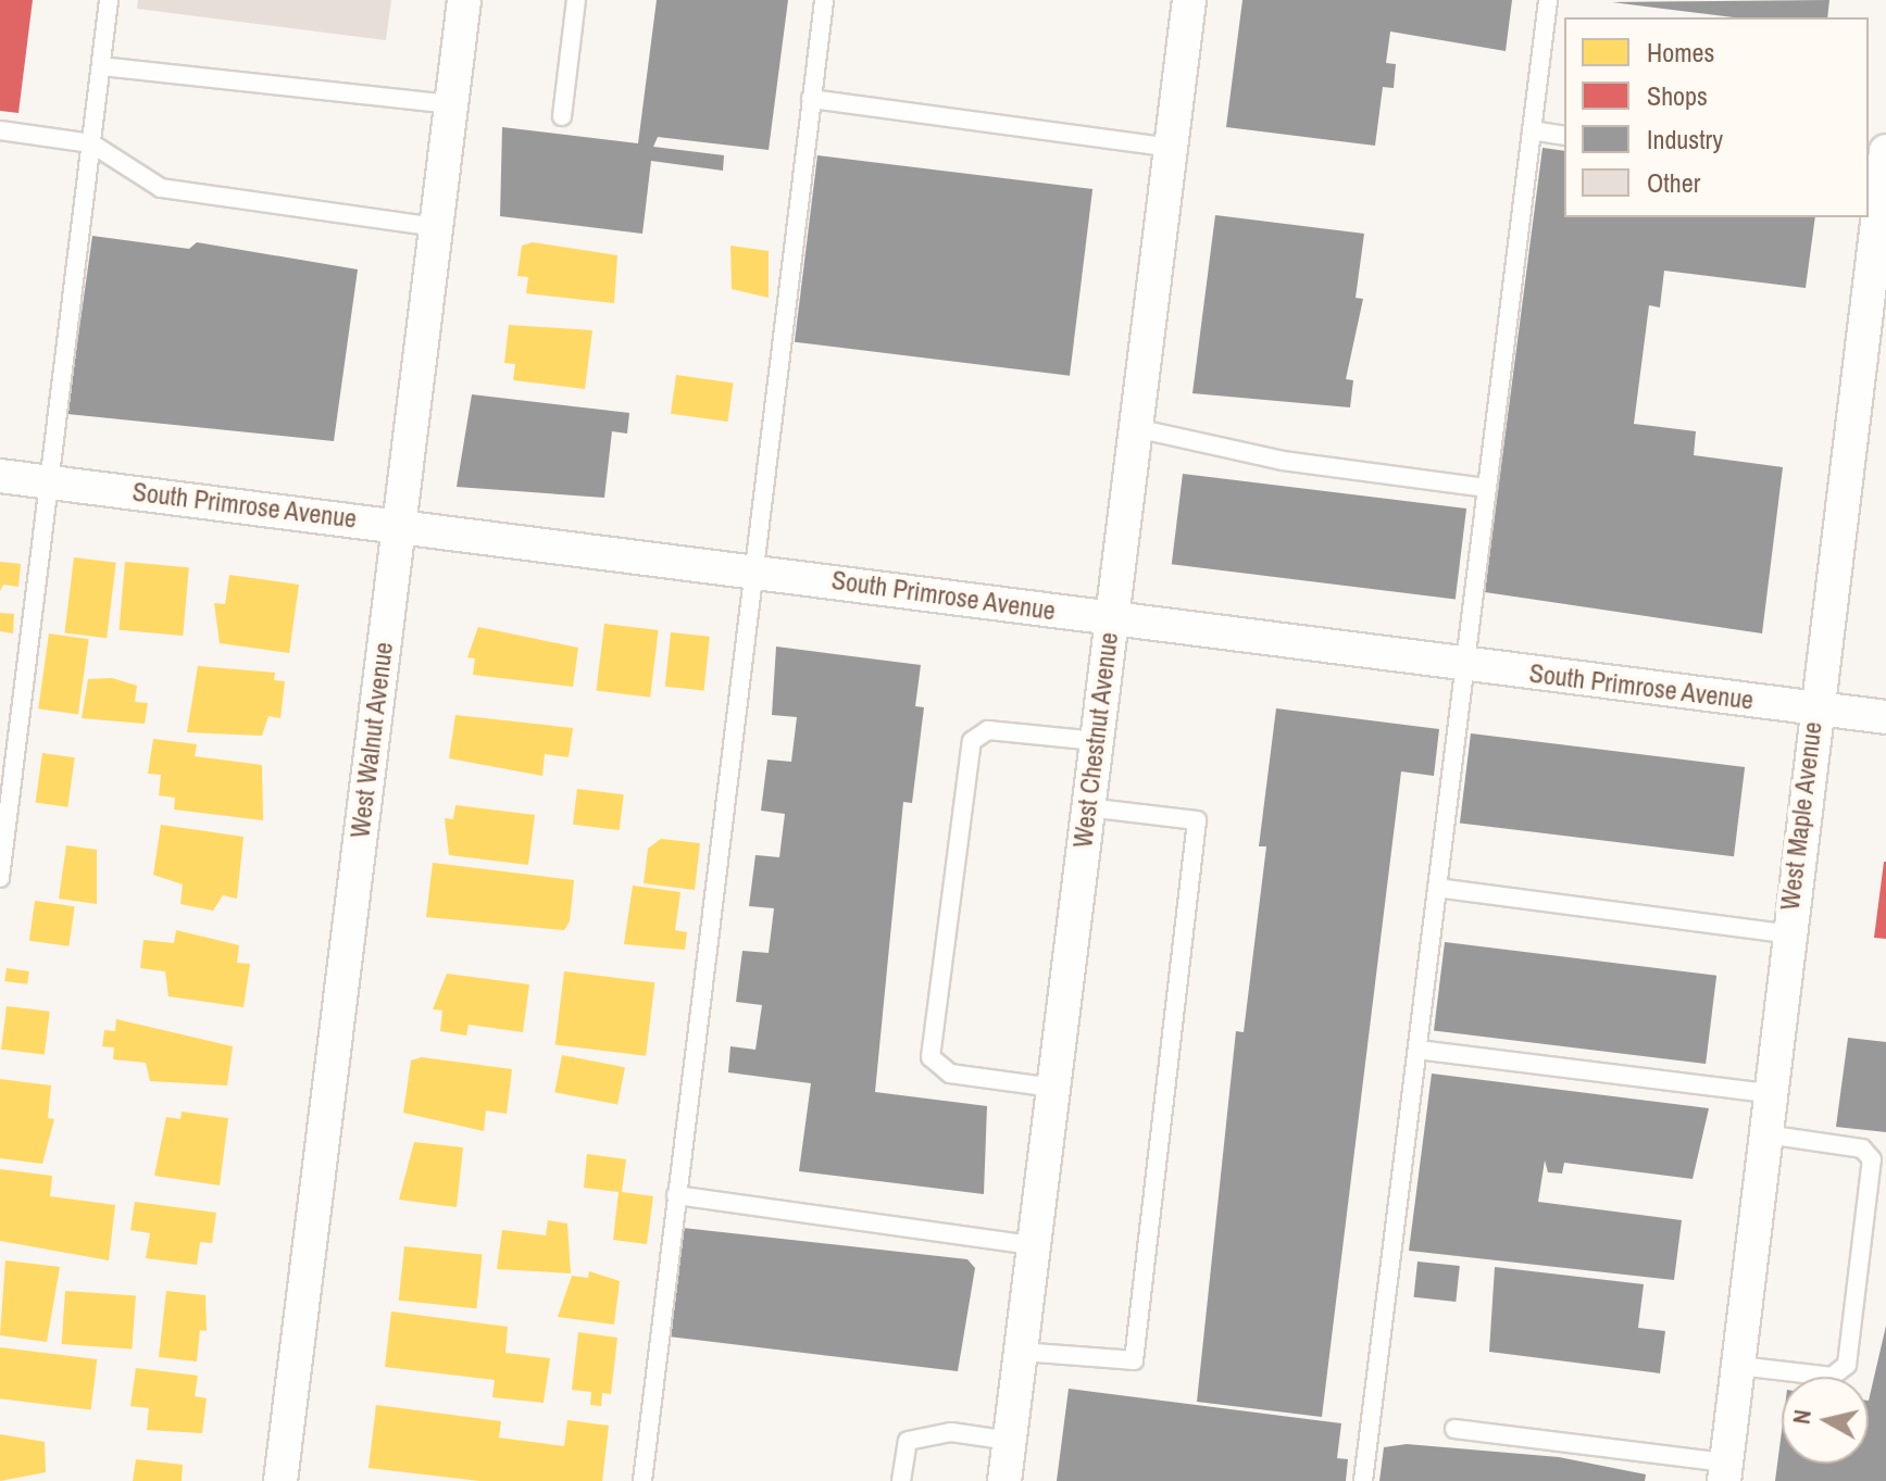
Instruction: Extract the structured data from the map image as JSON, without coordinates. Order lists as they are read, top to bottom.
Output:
{
  "streets": {
    "street": [
      "South Primrose Avenue",
      "West Walnut Avenue",
      "West Chestnut Avenue",
      "West Maple Avenue"
    ]
  },
  "crossings": [
    ["South Primrose Avenue", "West Walnut Avenue"],
    ["South Primrose Avenue", "West Chestnut Avenue"],
    ["South Primrose Avenue", "West Maple Avenue"]
  ],
  "legend": [
    "Homes",
    "Shops",
    "Industry",
    "Other"
  ],
  "north": "left"
}
